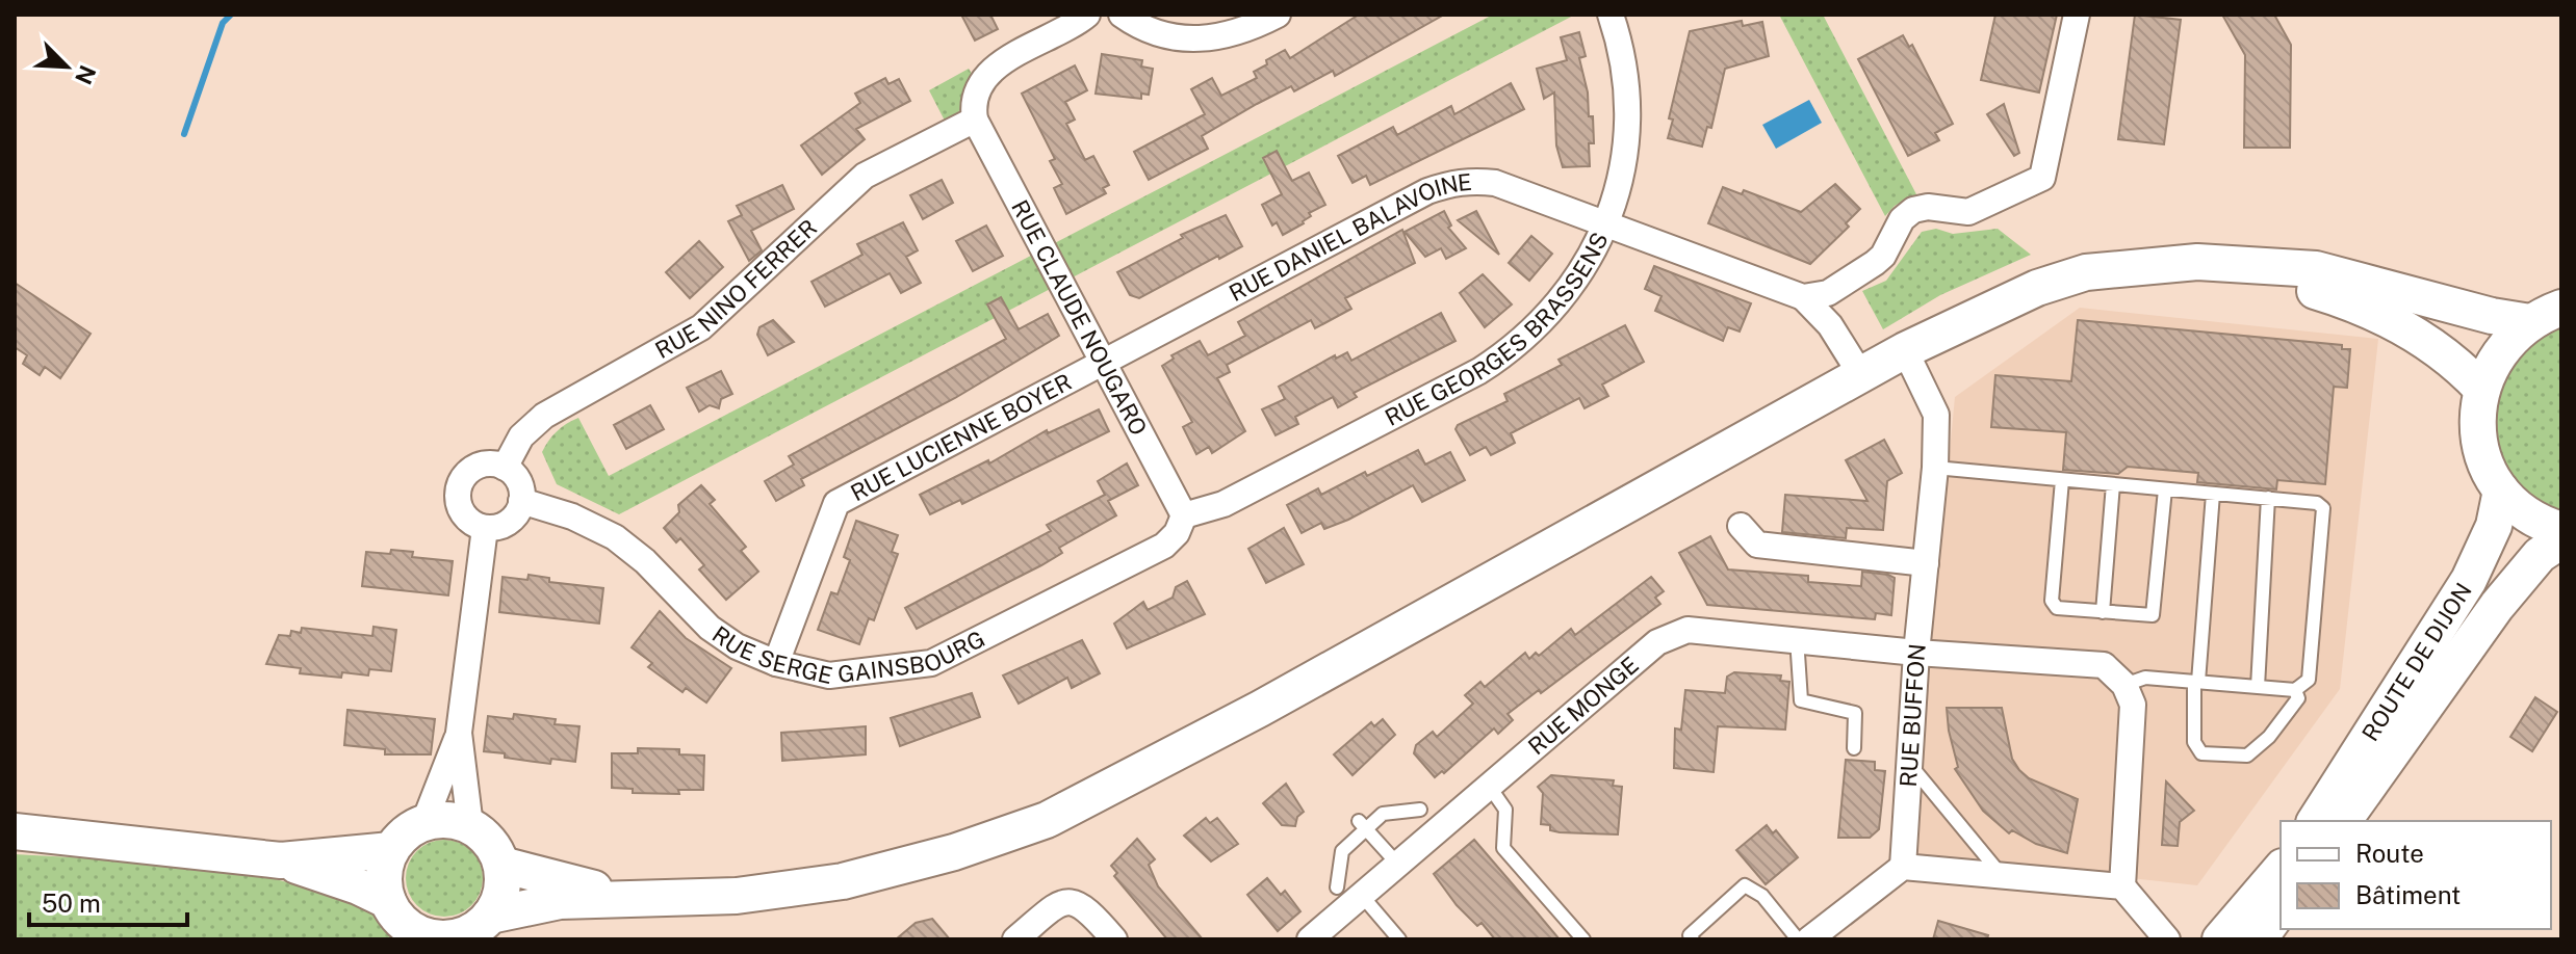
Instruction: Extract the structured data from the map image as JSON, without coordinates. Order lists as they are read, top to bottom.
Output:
{
  "streets": {
    "main road": ["ROUTE DE DIJON"],
    "street": [
      "RUE DANIEL BALAVOINE",
      "RUE NINO FERRER",
      "RUE CLAUDE NOUGARO",
      "RUE GEORGES BRASSENS",
      "RUE LUCIENNE BOYER",
      "RUE SERGE GAINSBOURG",
      "RUE MONGE",
      "RUE BUFFON"
    ]
  },
  "crossings": [
    ["RUE DANIEL BALAVOINE", "RUE CLAUDE NOUGARO"],
    ["RUE DANIEL BALAVOINE", "RUE GEORGES BRASSENS"],
    ["RUE DANIEL BALAVOINE", "RUE LUCIENNE BOYER"],
    ["RUE NINO FERRER", "RUE CLAUDE NOUGARO"],
    ["RUE NINO FERRER", "RUE SERGE GAINSBOURG"],
    ["RUE CLAUDE NOUGARO", "RUE GEORGES BRASSENS"],
    ["RUE CLAUDE NOUGARO", "RUE LUCIENNE BOYER"],
    ["RUE CLAUDE NOUGARO", "RUE SERGE GAINSBOURG"],
    ["RUE GEORGES BRASSENS", "RUE SERGE GAINSBOURG"],
    ["RUE LUCIENNE BOYER", "RUE SERGE GAINSBOURG"],
    ["RUE MONGE", "RUE BUFFON"]
  ],
  "legend": ["Route", "Bâtiment"],
  "scale_bar": "50 m",
  "north": "bottom right"
}
